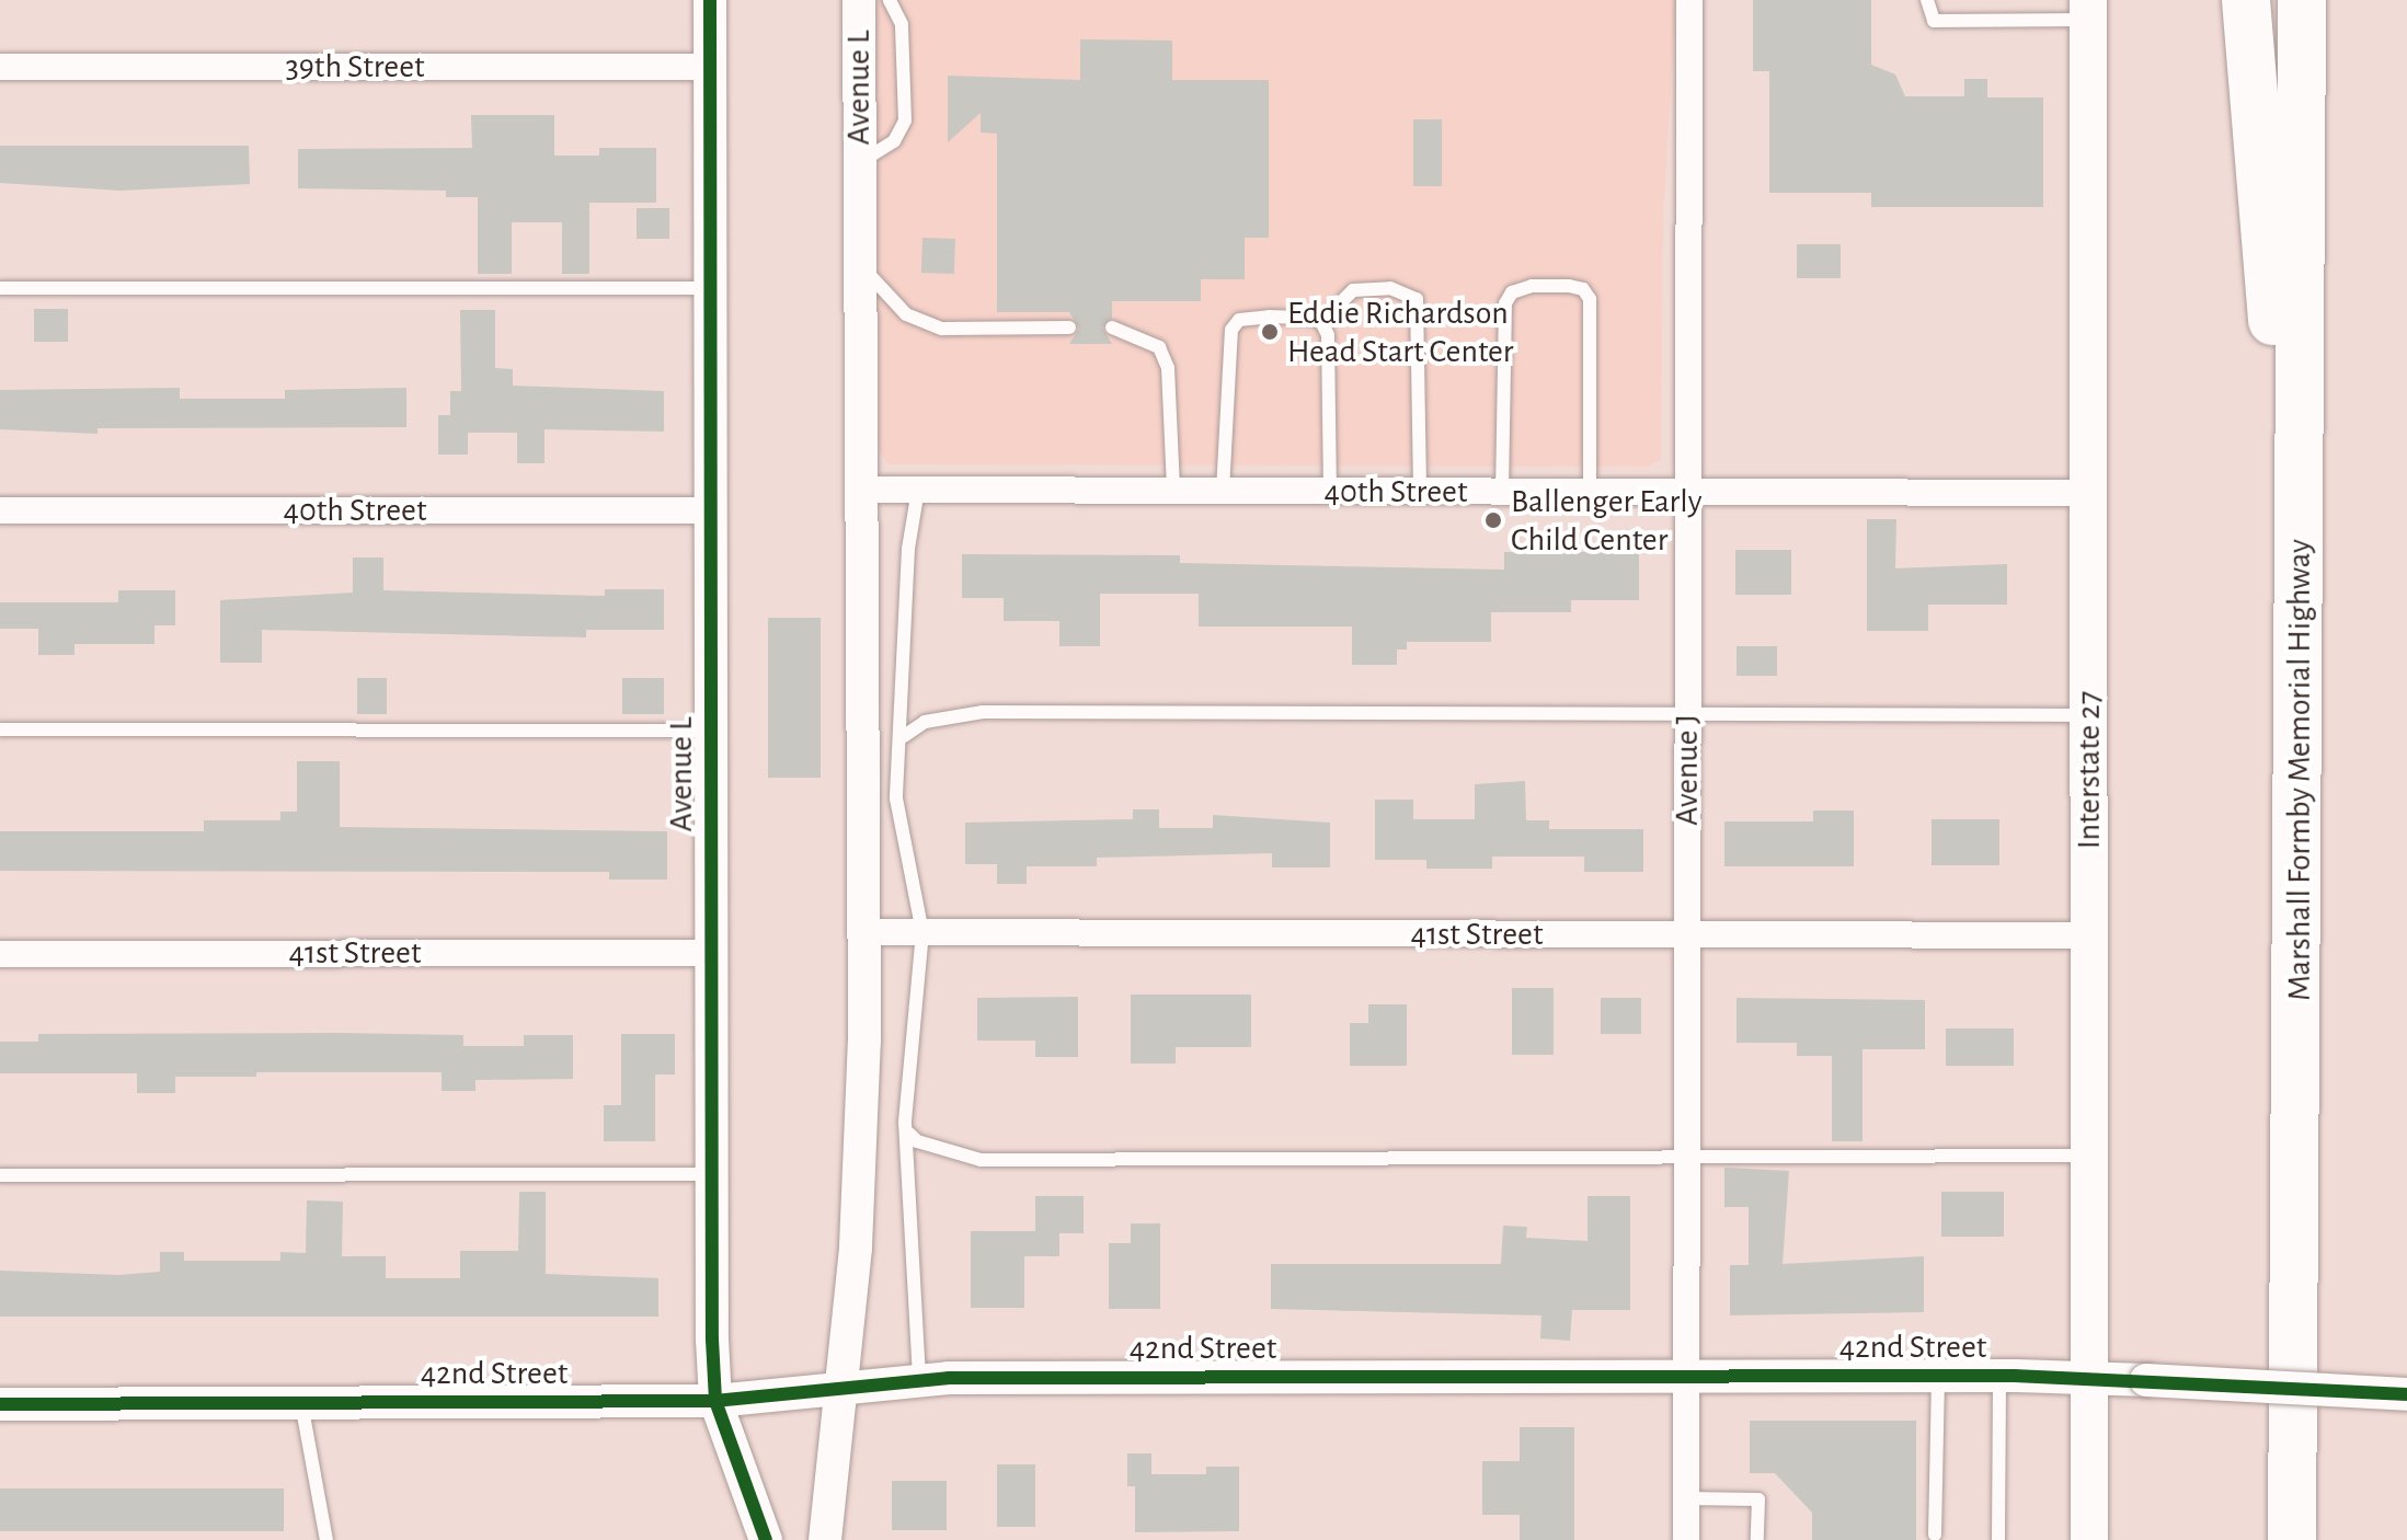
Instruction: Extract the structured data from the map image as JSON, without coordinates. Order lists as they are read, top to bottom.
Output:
{
  "streets": {
    "highway": ["Marshall Formby Memorial Highway"],
    "main road": ["Interstate 27"],
    "street": [
      "39th Street",
      "Avenue L",
      "40th Street",
      "Avenue J",
      "41st Street",
      "42nd Street"
    ]
  },
  "crossings": [
    ["39th Street", "Avenue L"],
    ["Avenue L", "40th Street"],
    ["Avenue L", "41st Street"],
    ["Avenue L", "42nd Street"],
    ["40th Street", "Avenue J"],
    ["40th Street", "Interstate 27"],
    ["Avenue J", "41st Street"],
    ["Avenue J", "42nd Street"],
    ["Interstate 27", "41st Street"],
    ["Interstate 27", "42nd Street"]
  ],
  "places": ["Eddie Richardson Head Start Center", "Ballenger Early Child Center"]
}
